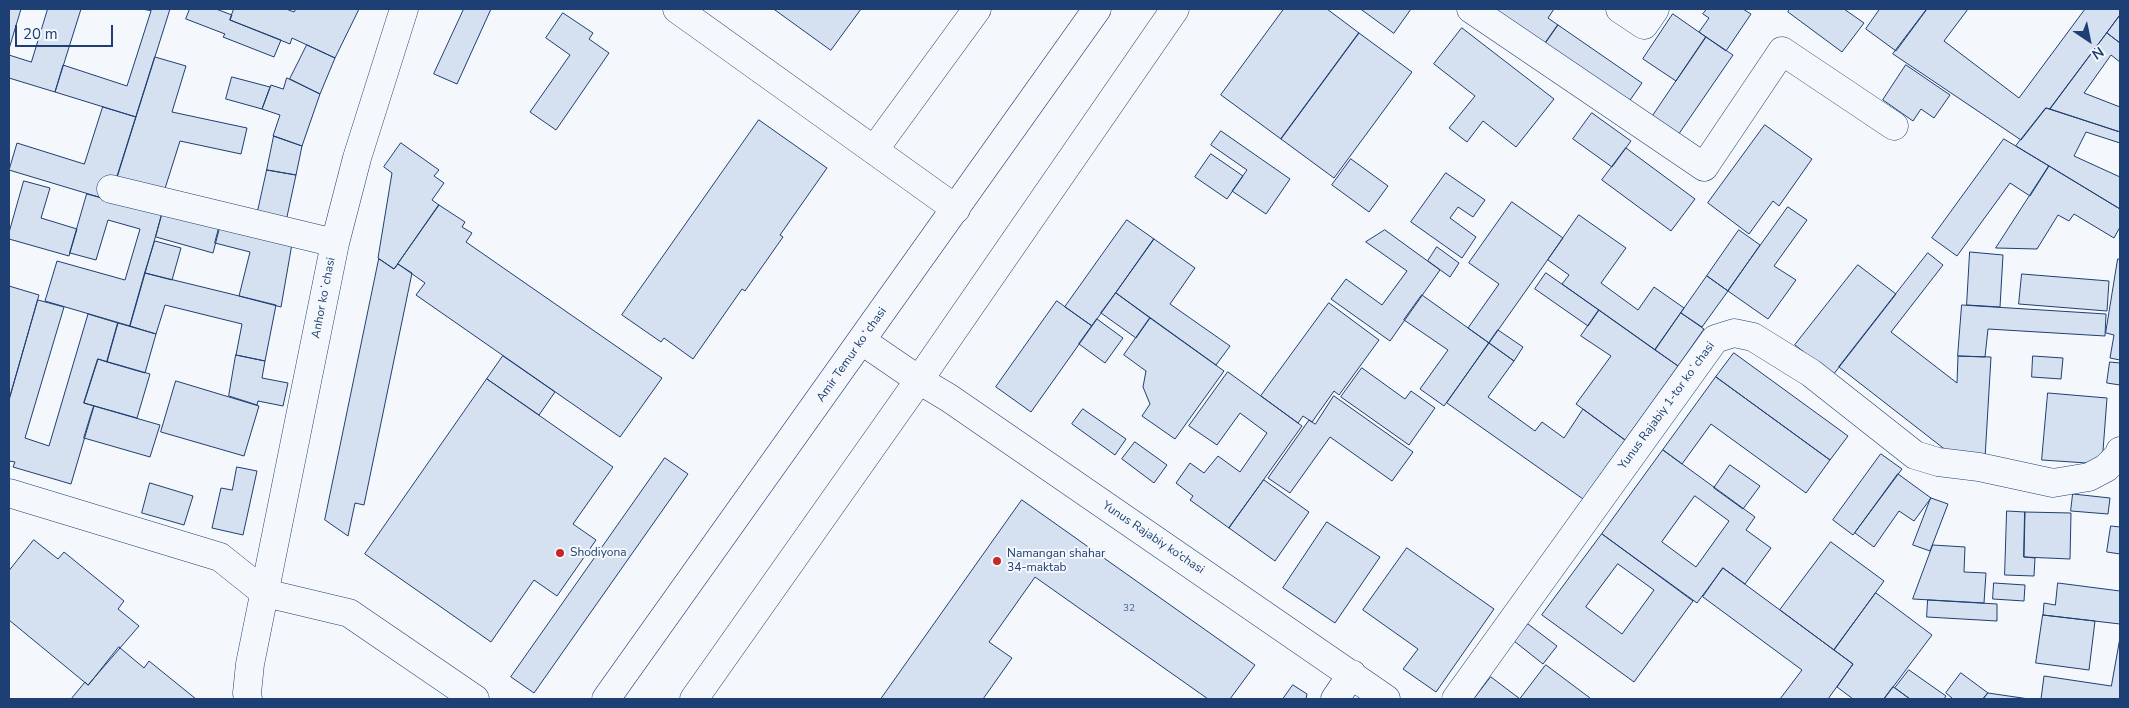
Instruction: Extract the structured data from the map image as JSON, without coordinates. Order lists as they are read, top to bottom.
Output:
{
  "streets": {
    "street": [
      "Anhor koʻchasi",
      "Amir Temur koʻchasi",
      "Yunus Rajabiy 1-tor koʻchasi",
      "Yunus Rajabiy ko‘chasi"
    ]
  },
  "crossings": [
    ["Amir Temur koʻchasi", "Yunus Rajabiy ko‘chasi"]
  ],
  "places": ["Shodiyona", "Namangan shahar 34-maktab"],
  "house_numbers": ["32"],
  "scale_bar": "20 m",
  "north": "bottom right"
}
